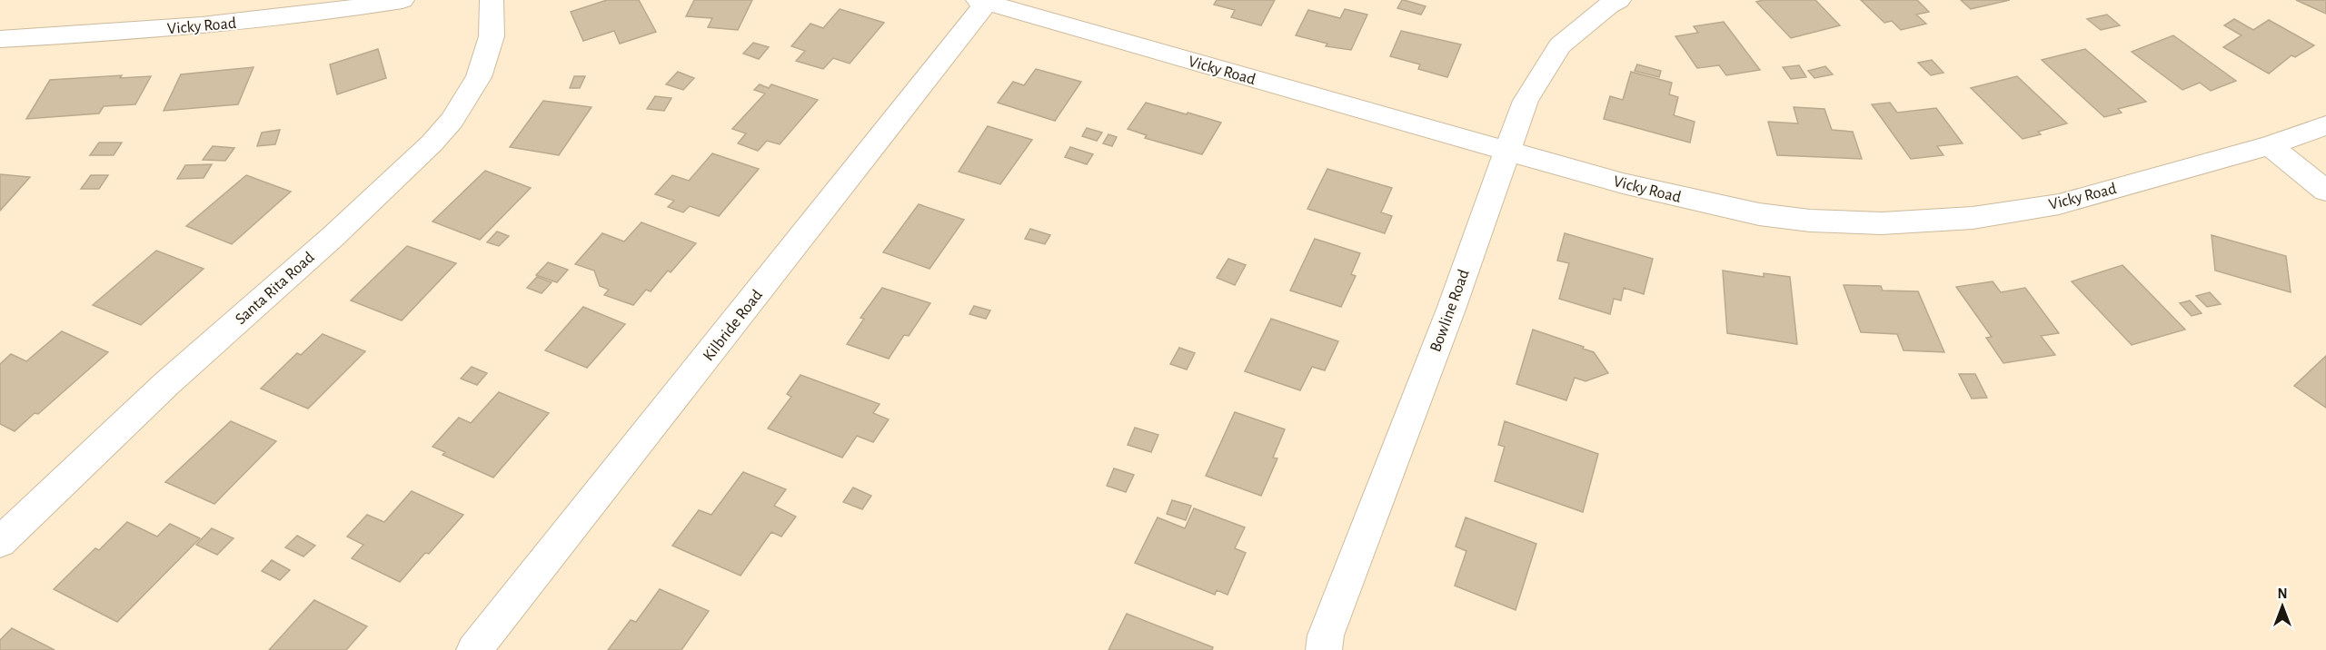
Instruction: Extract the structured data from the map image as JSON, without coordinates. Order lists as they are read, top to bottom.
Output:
{
  "streets": {
    "street": [
      "Vicky Road",
      "Santa Rita Road",
      "Bowline Road",
      "Kilbride Road"
    ]
  },
  "crossings": [
    ["Vicky Road", "Bowline Road"],
    ["Vicky Road", "Kilbride Road"]
  ],
  "north": "top"
}
